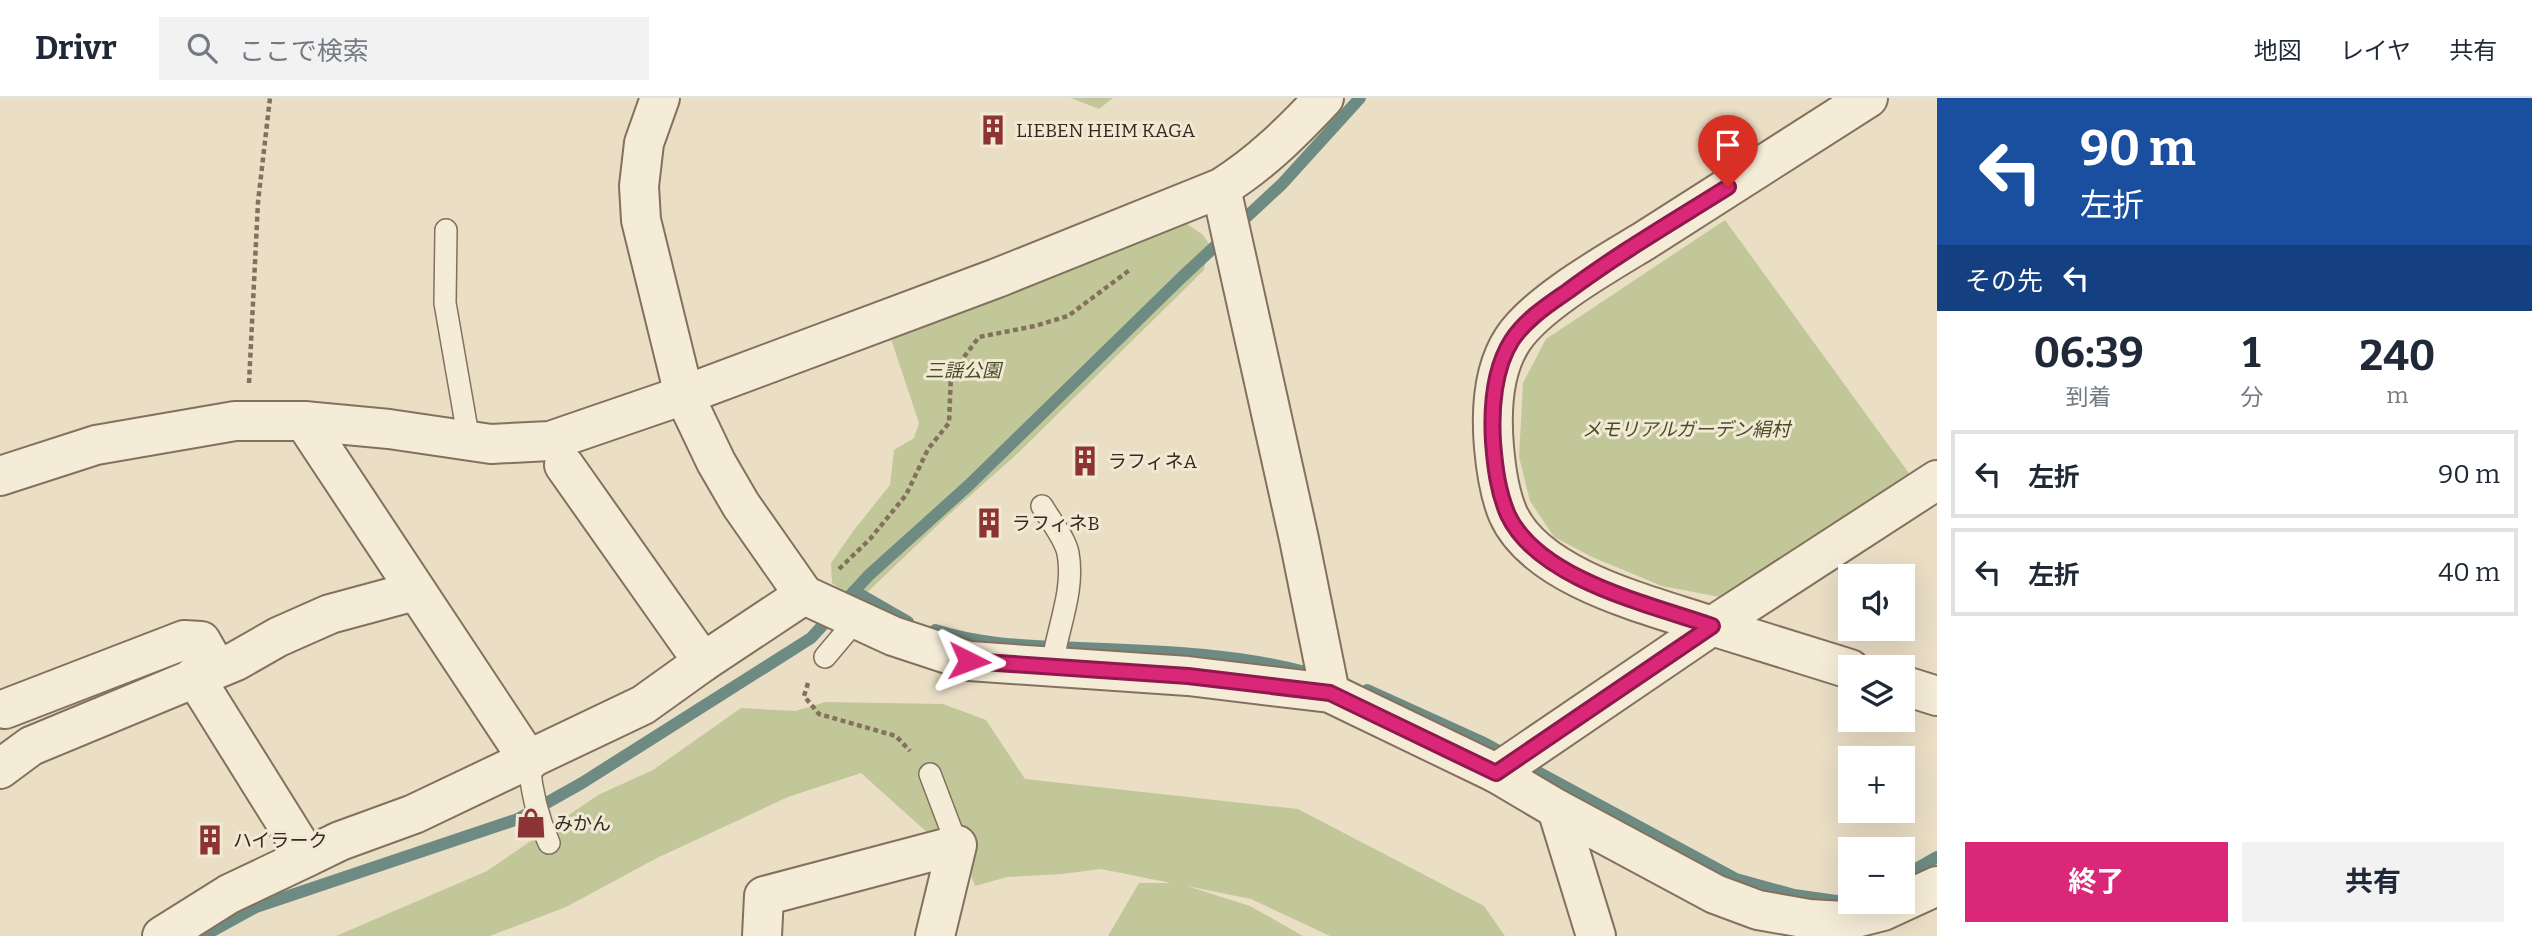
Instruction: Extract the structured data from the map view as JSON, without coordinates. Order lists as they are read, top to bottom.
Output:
{
  "parks": ["三謡公園", "メモリアルガーデン絹村"],
  "places": {
    "building": [
      "LIEBEN HEIM KAGA",
      "ラフィネA",
      "ラフィネB",
      "ハイラーク"
    ],
    "shop": ["みかん"]
  },
  "page": {
    "header": "Drivr",
    "search": "ここで検索",
    "nav": ["地図", "レイヤ", "共有"],
    "turn": ["90 m", "左折"],
    "then": "その先",
    "eta": [
      "06:39",
      "到着",
      "1",
      "分",
      "240",
      "m"
    ],
    "list": [
      {
        "name": "左折",
        "value": "90 m"
      },
      {
        "name": "左折",
        "value": "40 m"
      }
    ],
    "map_buttons": ["+", "−"],
    "buttons": ["終了", "共有"]
  }
}
